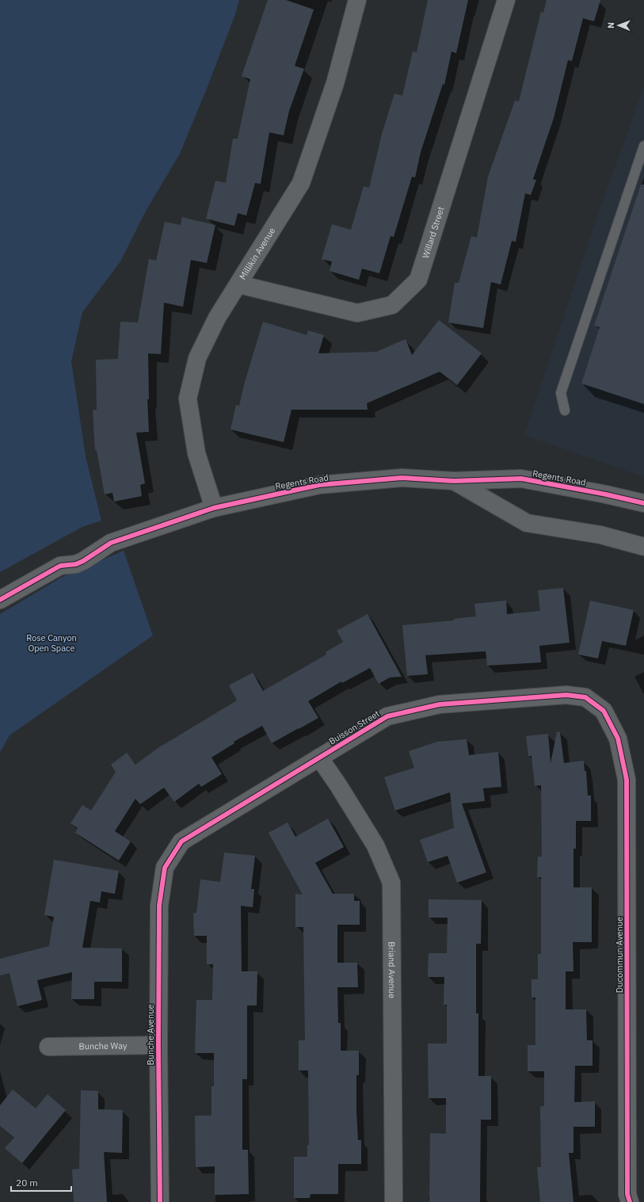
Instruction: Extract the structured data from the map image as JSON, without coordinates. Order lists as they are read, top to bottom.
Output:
{
  "streets": {
    "street": [
      "Willard Street",
      "Millikin Avenue",
      "Regents Road",
      "Buisson Street",
      "Ducommun Avenue",
      "Briand Avenue",
      "Bunche Avenue",
      "Bunche Way"
    ]
  },
  "crossings": [
    ["Willard Street", "Millikin Avenue"],
    ["Millikin Avenue", "Regents Road"],
    ["Buisson Street", "Ducommun Avenue"],
    ["Buisson Street", "Briand Avenue"],
    ["Buisson Street", "Bunche Avenue"],
    ["Bunche Avenue", "Bunche Way"]
  ],
  "parks": ["Rose Canyon Open Space"],
  "scale_bar": "20 m",
  "north": "left"
}
